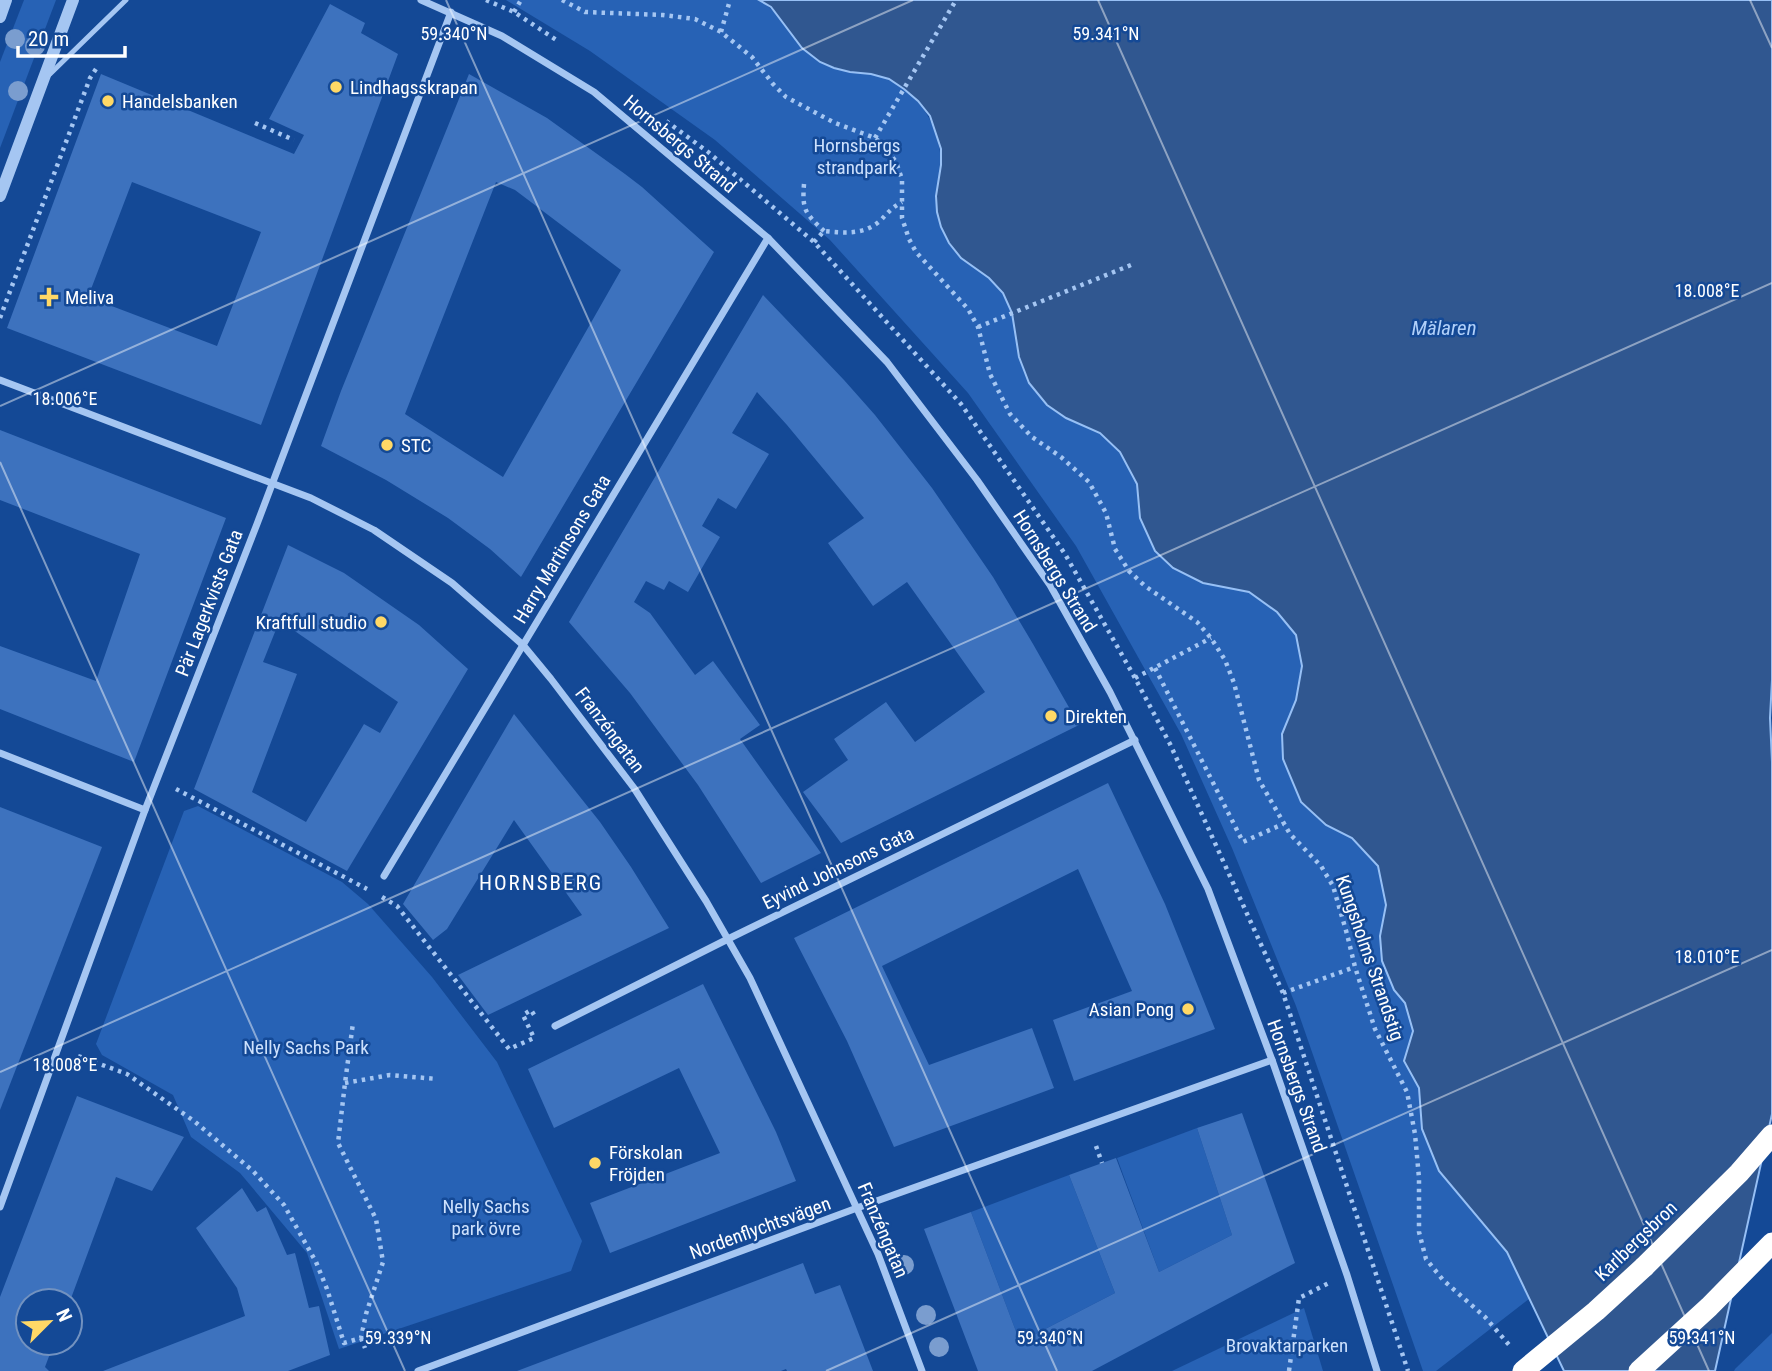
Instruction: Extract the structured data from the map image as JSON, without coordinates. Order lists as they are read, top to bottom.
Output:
{
  "streets": {
    "highway": ["Karlbergsbron"],
    "street": [
      "Hornsbergs Strand",
      "Harry Martinsons Gata",
      "Pär Lagerkvists Gata",
      "Franzéngatan",
      "Eyvind Johnsons Gata",
      "Nordenflychtsvägen"
    ],
    "path": ["Kungsholms Strandstig"]
  },
  "crossings": [
    ["Hornsbergs Strand", "Harry Martinsons Gata"],
    ["Hornsbergs Strand", "Pär Lagerkvists Gata"],
    ["Hornsbergs Strand", "Eyvind Johnsons Gata"],
    ["Hornsbergs Strand", "Kungsholms Strandstig"],
    ["Hornsbergs Strand", "Nordenflychtsvägen"],
    ["Harry Martinsons Gata", "Franzéngatan"],
    ["Pär Lagerkvists Gata", "Franzéngatan"],
    ["Franzéngatan", "Eyvind Johnsons Gata"],
    ["Franzéngatan", "Nordenflychtsvägen"],
    ["Kungsholms Strandstig", "Karlbergsbron"]
  ],
  "districts": ["HORNSBERG"],
  "water": ["Mälaren"],
  "parks": [
    "Hornsbergs strandpark",
    "Nelly Sachs Park",
    "Nelly Sachs park övre",
    "Brovaktarparken"
  ],
  "places": {
    "other": [
      "Lindhagsskrapan",
      "Handelsbanken",
      "STC",
      "Kraftfull studio",
      "Direkten",
      "Asian Pong",
      "Förskolan Fröjden"
    ],
    "health": ["Meliva"]
  },
  "scale_bar": "20 m",
  "north": "top right",
  "coordinates": [
    "59.340°N",
    "59.341°N",
    "18.008°E",
    "18.006°E",
    "18.010°E",
    "59.339°N"
  ]
}
